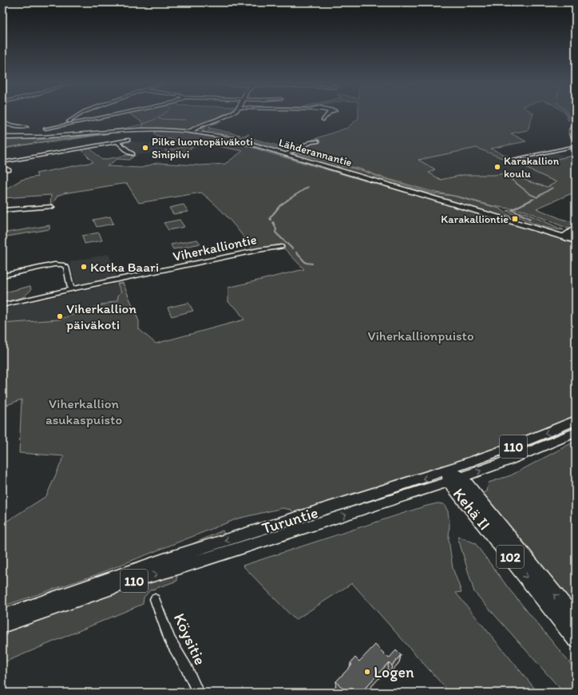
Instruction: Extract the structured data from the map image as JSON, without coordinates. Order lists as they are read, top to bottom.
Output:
{
  "streets": {
    "highway": ["Kehä II", "102"],
    "main road": ["Lähderannantie", "110", "Turuntie"],
    "street": ["Viherkalliontie", "Köysitie"]
  },
  "crossings": [
    ["Kehä II", "Turuntie"]
  ],
  "parks": ["Viherkallionpuisto", "Viherkallion asukaspuisto"],
  "places": {
    "other": [
      "Pilke luontopäiväkoti Sinipilvi",
      "Karakallion koulu",
      "Kotka Baari",
      "Viherkallion päiväkoti",
      "Logen"
    ],
    "transit": ["Karakalliontie"]
  }
}
